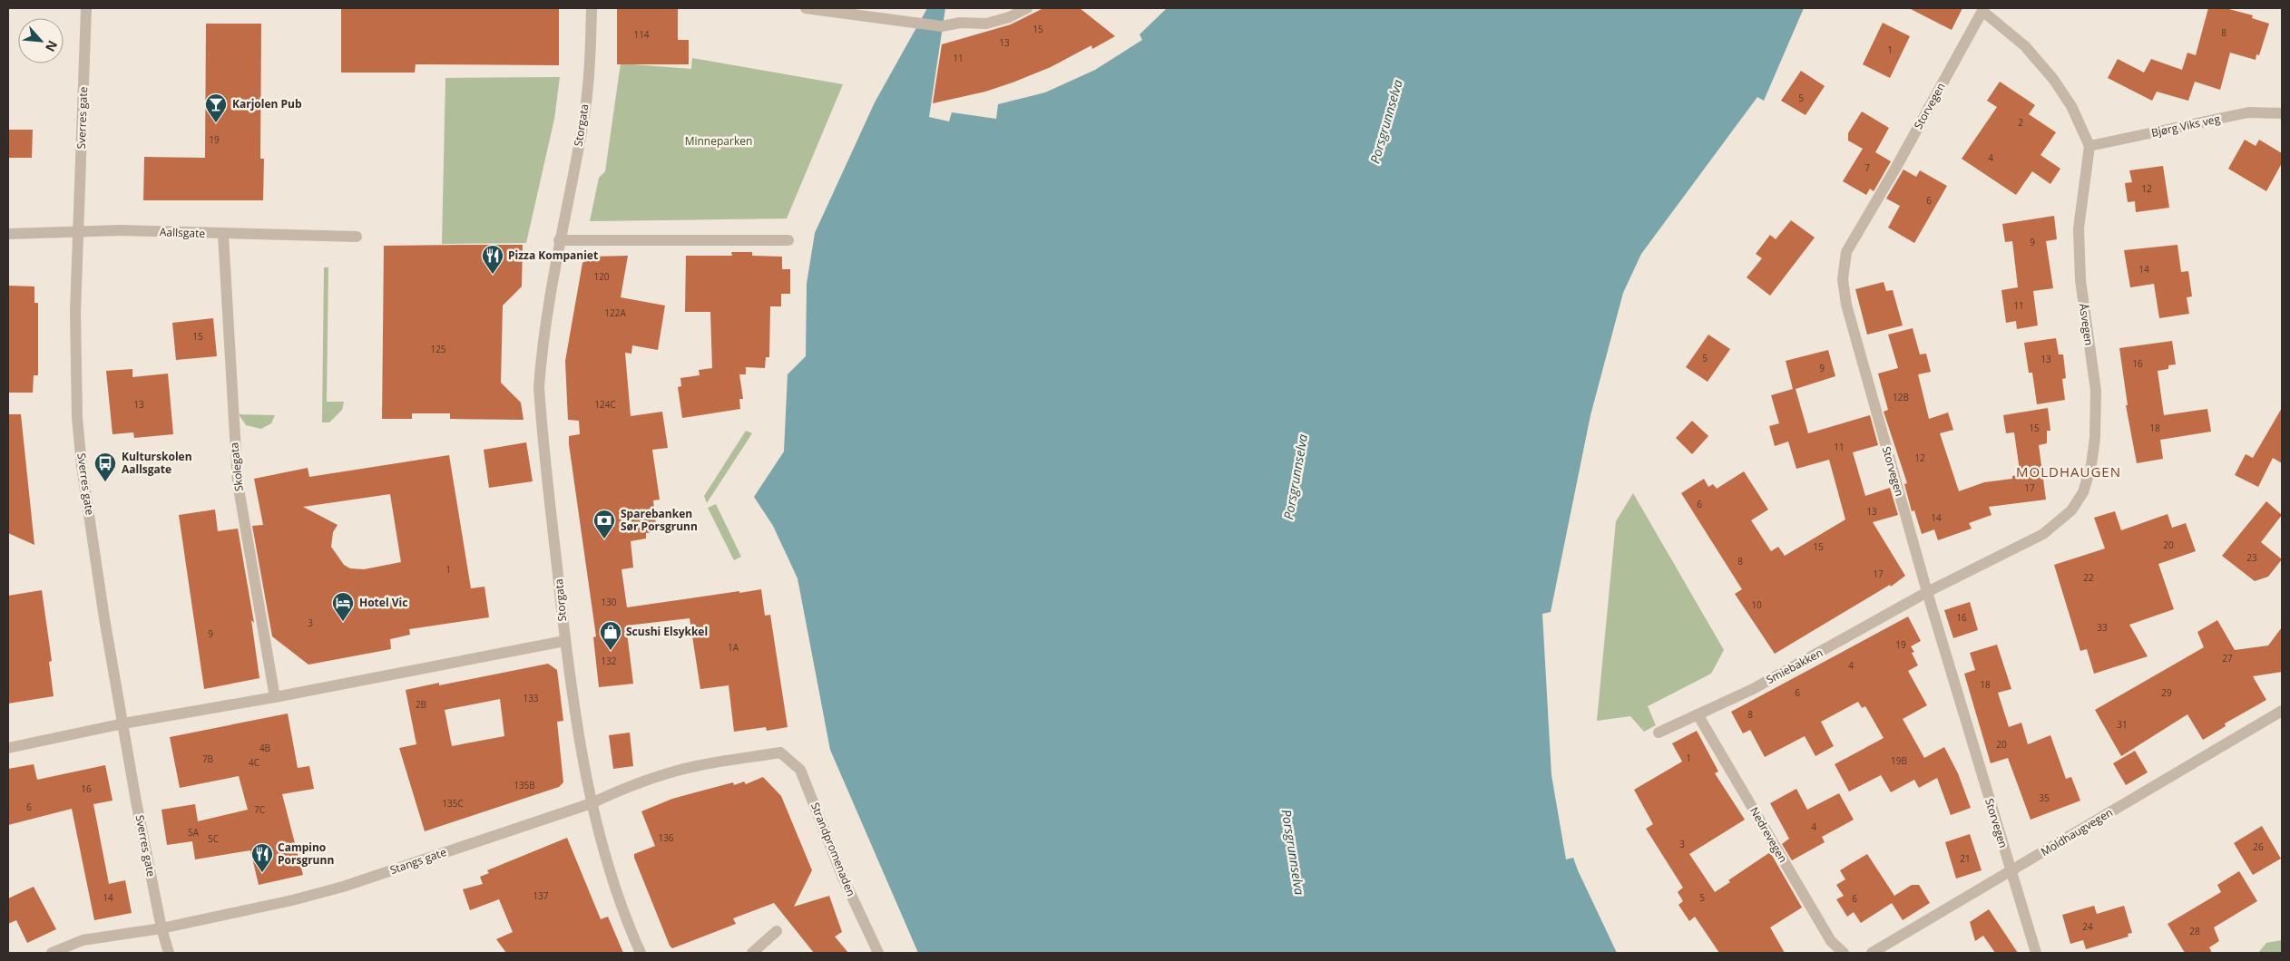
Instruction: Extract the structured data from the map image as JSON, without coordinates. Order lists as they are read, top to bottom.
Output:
{
  "streets": {
    "street": [
      "Storvegen",
      "Sverres gate",
      "Storgata",
      "Bjørg Viks veg",
      "Aallsgate",
      "Åsvegen",
      "Skolegata",
      "Smiebakken",
      "Moldhaugvegen",
      "Nedrevegen",
      "Strandpromenaden",
      "Stangs gate"
    ]
  },
  "crossings": [
    ["Storvegen", "Åsvegen"],
    ["Storvegen", "Smiebakken"],
    ["Storvegen", "Moldhaugvegen"],
    ["Sverres gate", "Aallsgate"],
    ["Sverres gate", "Stangs gate"],
    ["Storgata", "Stangs gate"],
    ["Bjørg Viks veg", "Åsvegen"],
    ["Aallsgate", "Skolegata"],
    ["Åsvegen", "Smiebakken"],
    ["Smiebakken", "Nedrevegen"],
    ["Strandpromenaden", "Stangs gate"]
  ],
  "districts": ["MOLDHAUGEN"],
  "water": ["Porsgrunnselva"],
  "parks": ["Minneparken"],
  "places": {
    "bar": ["Karjolen Pub"],
    "restaurant": ["Pizza Kompaniet", "Campino Porsgrunn"],
    "bus stop": ["Kulturskolen Aallsgate"],
    "bank": ["Sparebanken Sør Porsgrunn"],
    "hotel": ["Hotel Vic"],
    "shop": ["Scushi Elsykkel"]
  },
  "house_numbers": [
    "15",
    "8",
    "114",
    "13",
    "1",
    "11",
    "5",
    "2",
    "19",
    "4",
    "7",
    "12",
    "6",
    "9",
    "14",
    "120",
    "11",
    "122A",
    "15",
    "125",
    "5",
    "13",
    "16",
    "9",
    "12B",
    "13",
    "124C",
    "15",
    "18",
    "11",
    "12",
    "17",
    "6",
    "13",
    "14",
    "20",
    "15",
    "23",
    "8",
    "1",
    "17",
    "22",
    "130",
    "10",
    "16",
    "3",
    "33",
    "9",
    "19",
    "1A",
    "27",
    "132",
    "4",
    "18",
    "6",
    "29",
    "133",
    "2B",
    "8",
    "31",
    "20",
    "4B",
    "1",
    "7B",
    "19B",
    "4C",
    "135B",
    "16",
    "35",
    "135C",
    "6",
    "7C",
    "4",
    "5A",
    "136",
    "5C",
    "3",
    "26",
    "21",
    "137",
    "14",
    "5",
    "6",
    "24",
    "28"
  ],
  "north": "bottom right"
}
